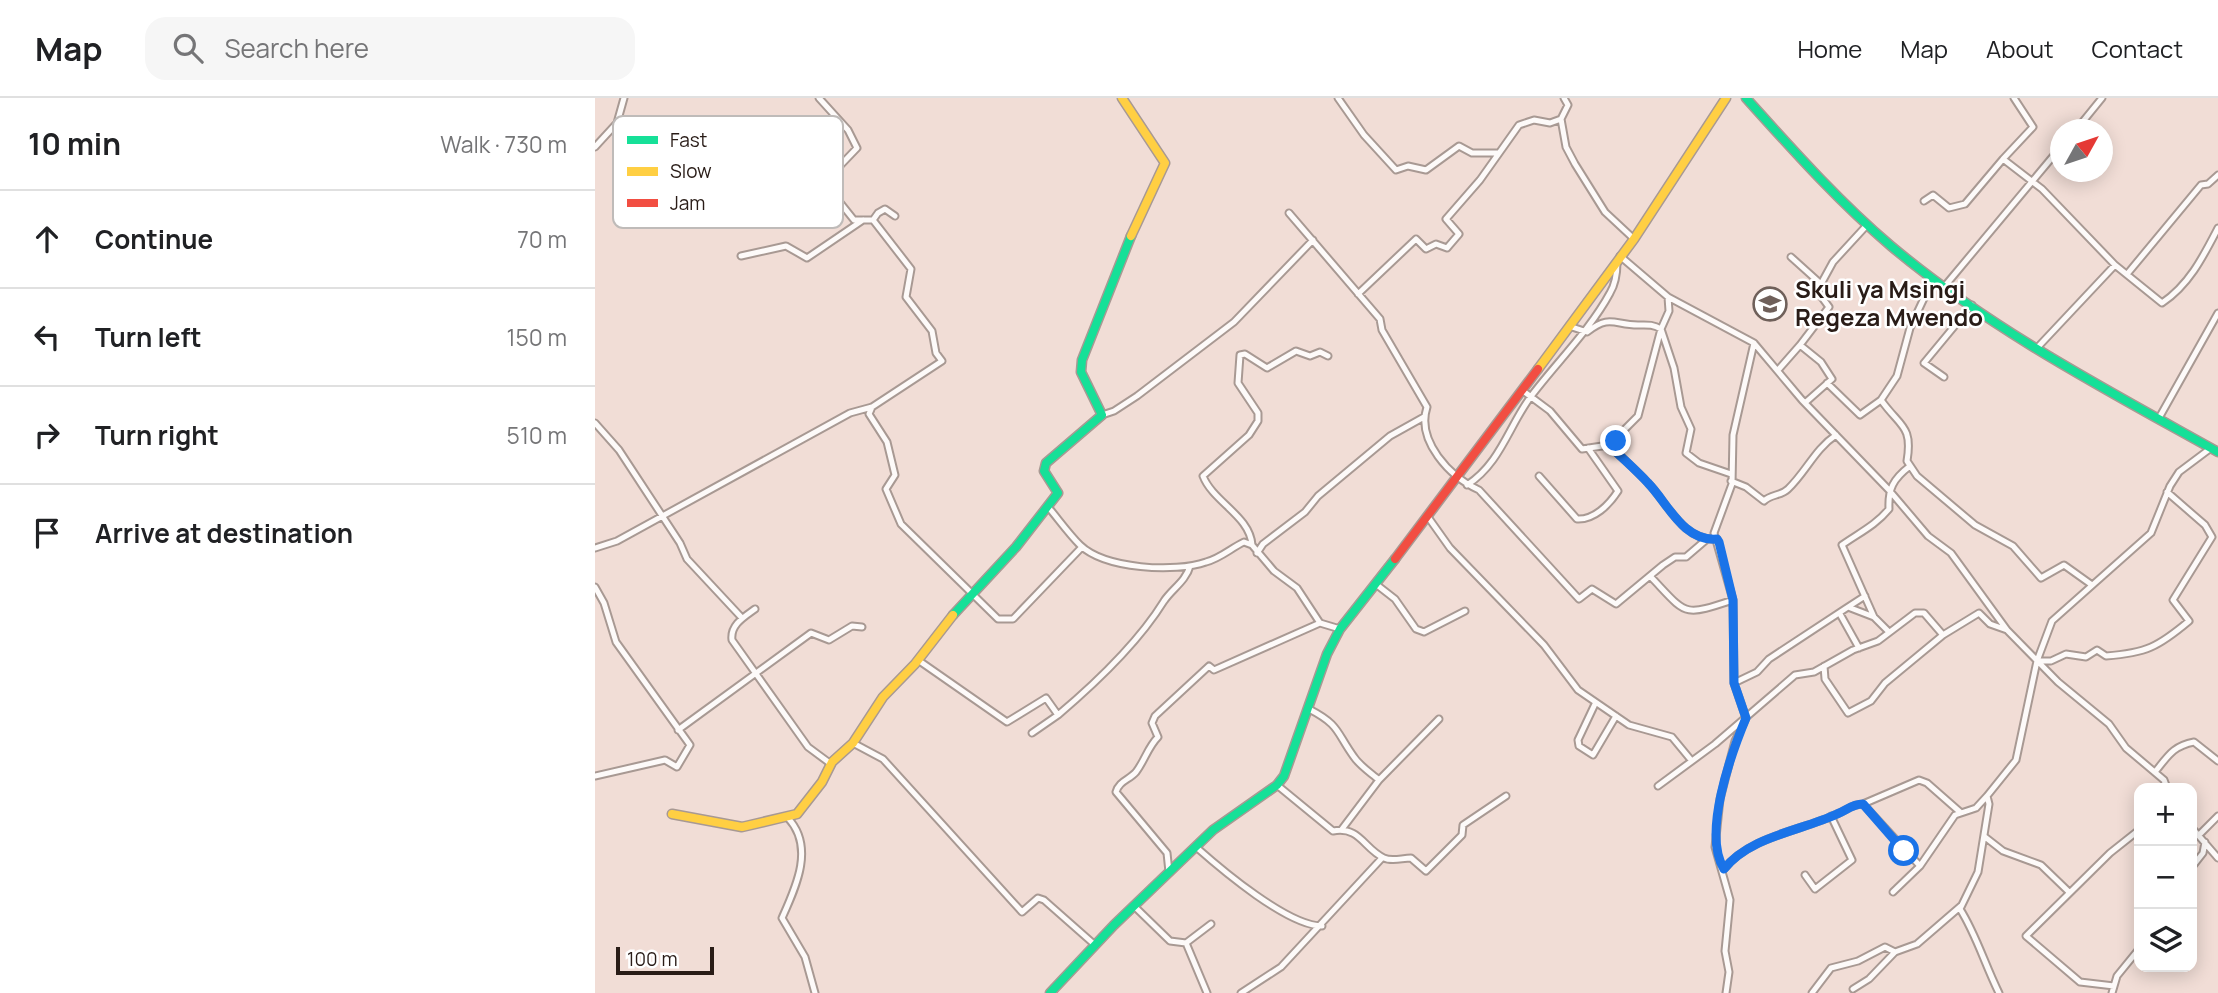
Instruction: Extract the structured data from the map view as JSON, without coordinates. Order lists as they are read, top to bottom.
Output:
{
  "places": {
    "school or university": ["Skuli ya Msingi Regeza Mwendo"]
  },
  "legend": ["Fast", "Slow", "Jam"],
  "scale_bar": "100 m",
  "north": "top right",
  "page": {
    "header": "Map",
    "search": "Search here",
    "nav": [
      "Home",
      "Map",
      "About",
      "Contact"
    ],
    "heading": ["10 min", "Walk · 730 m"],
    "list": [
      ["Continue", "70 m"],
      ["Turn left", "150 m"],
      ["Turn right", "510 m"],
      "Arrive at destination"
    ],
    "map_buttons": ["+", "−"],
    "scale": "100 m"
  }
}
